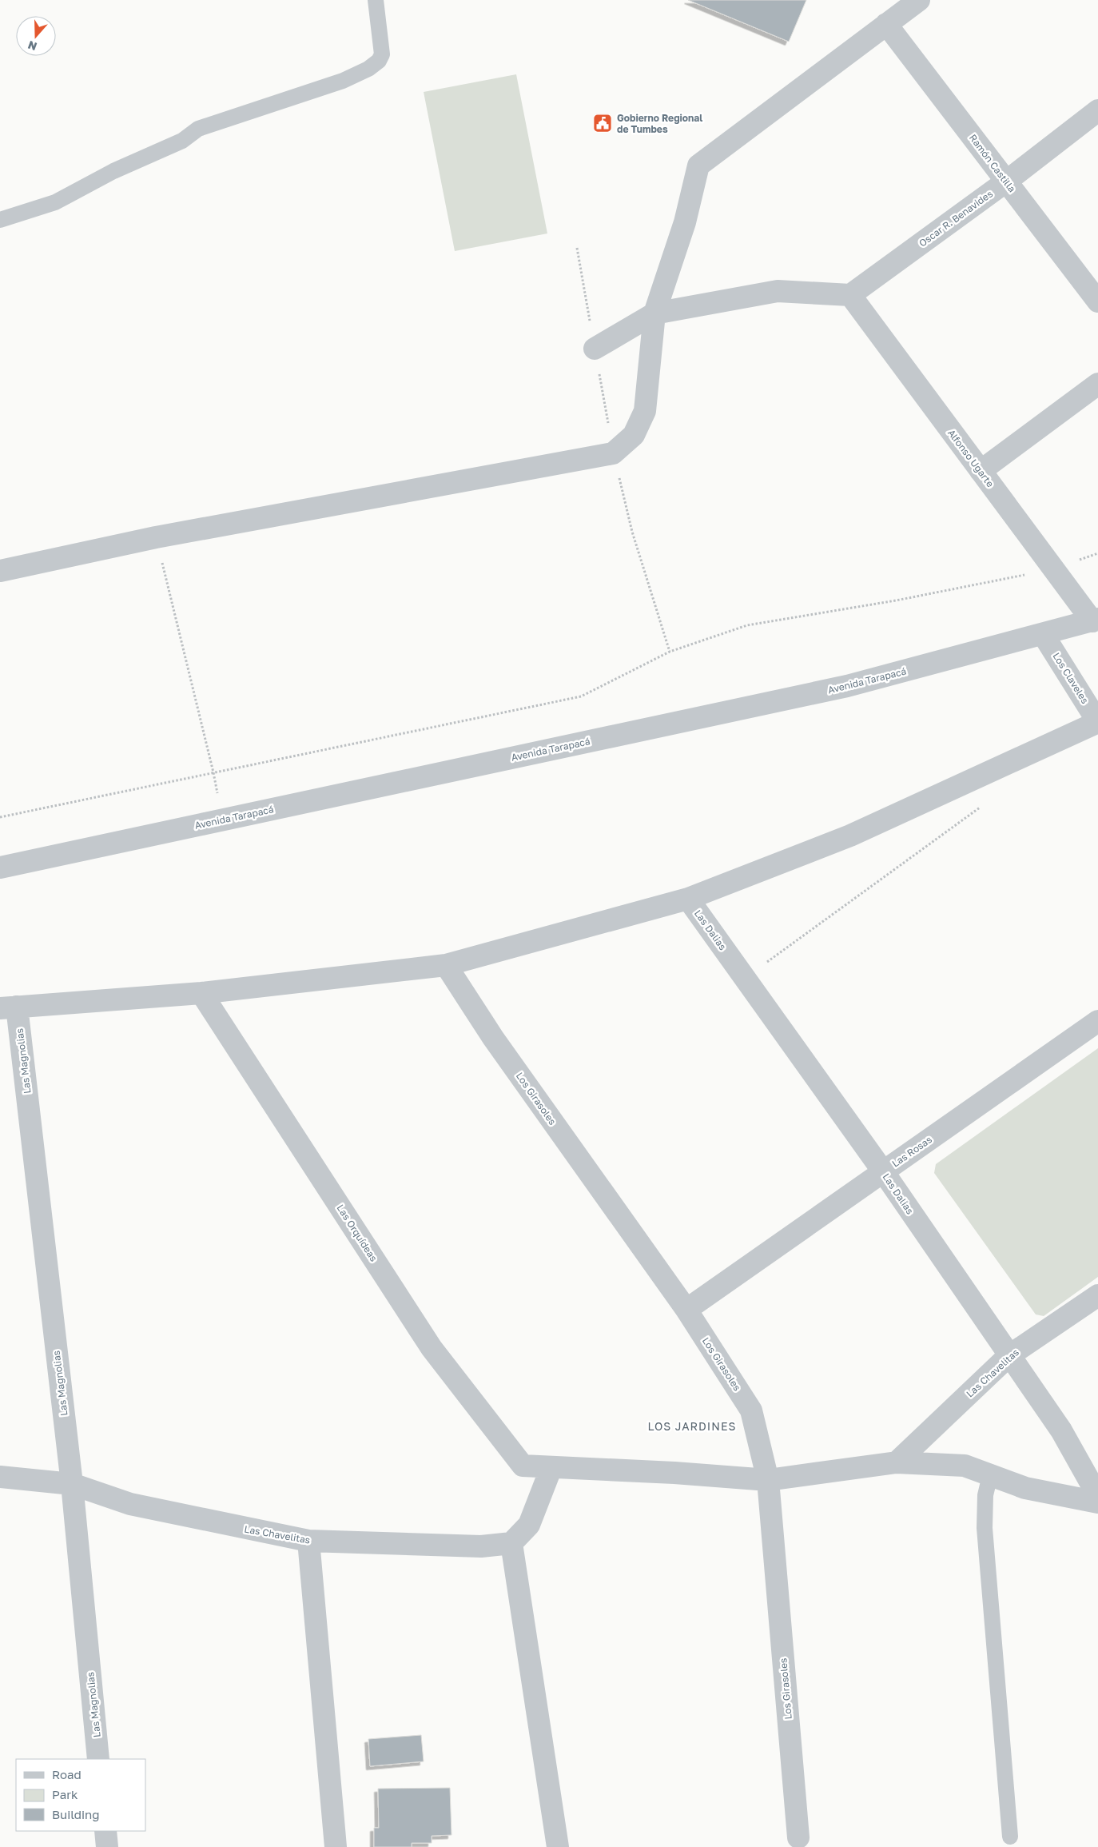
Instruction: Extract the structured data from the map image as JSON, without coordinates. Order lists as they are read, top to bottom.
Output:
{
  "streets": {
    "street": [
      "Ramón Castilla",
      "Oscar R. Benavides",
      "Alfonso Ugarte",
      "Los Claveles",
      "Avenida Tarapacá",
      "Las Dalias",
      "Las Magnolias",
      "Los Girasoles",
      "Las Rosas",
      "Las Orquídeas",
      "Las Chavelitas"
    ]
  },
  "crossings": [
    ["Ramón Castilla", "Oscar R. Benavides"],
    ["Oscar R. Benavides", "Alfonso Ugarte"],
    ["Alfonso Ugarte", "Avenida Tarapacá"],
    ["Los Claveles", "Avenida Tarapacá"],
    ["Las Dalias", "Las Rosas"],
    ["Las Dalias", "Las Chavelitas"],
    ["Las Magnolias", "Las Chavelitas"],
    ["Los Girasoles", "Las Rosas"]
  ],
  "districts": ["LOS JARDINES"],
  "places": {
    "public building": ["Gobierno Regional de Tumbes"]
  },
  "legend": ["Road", "Park", "Building"],
  "north": "bottom"
}
